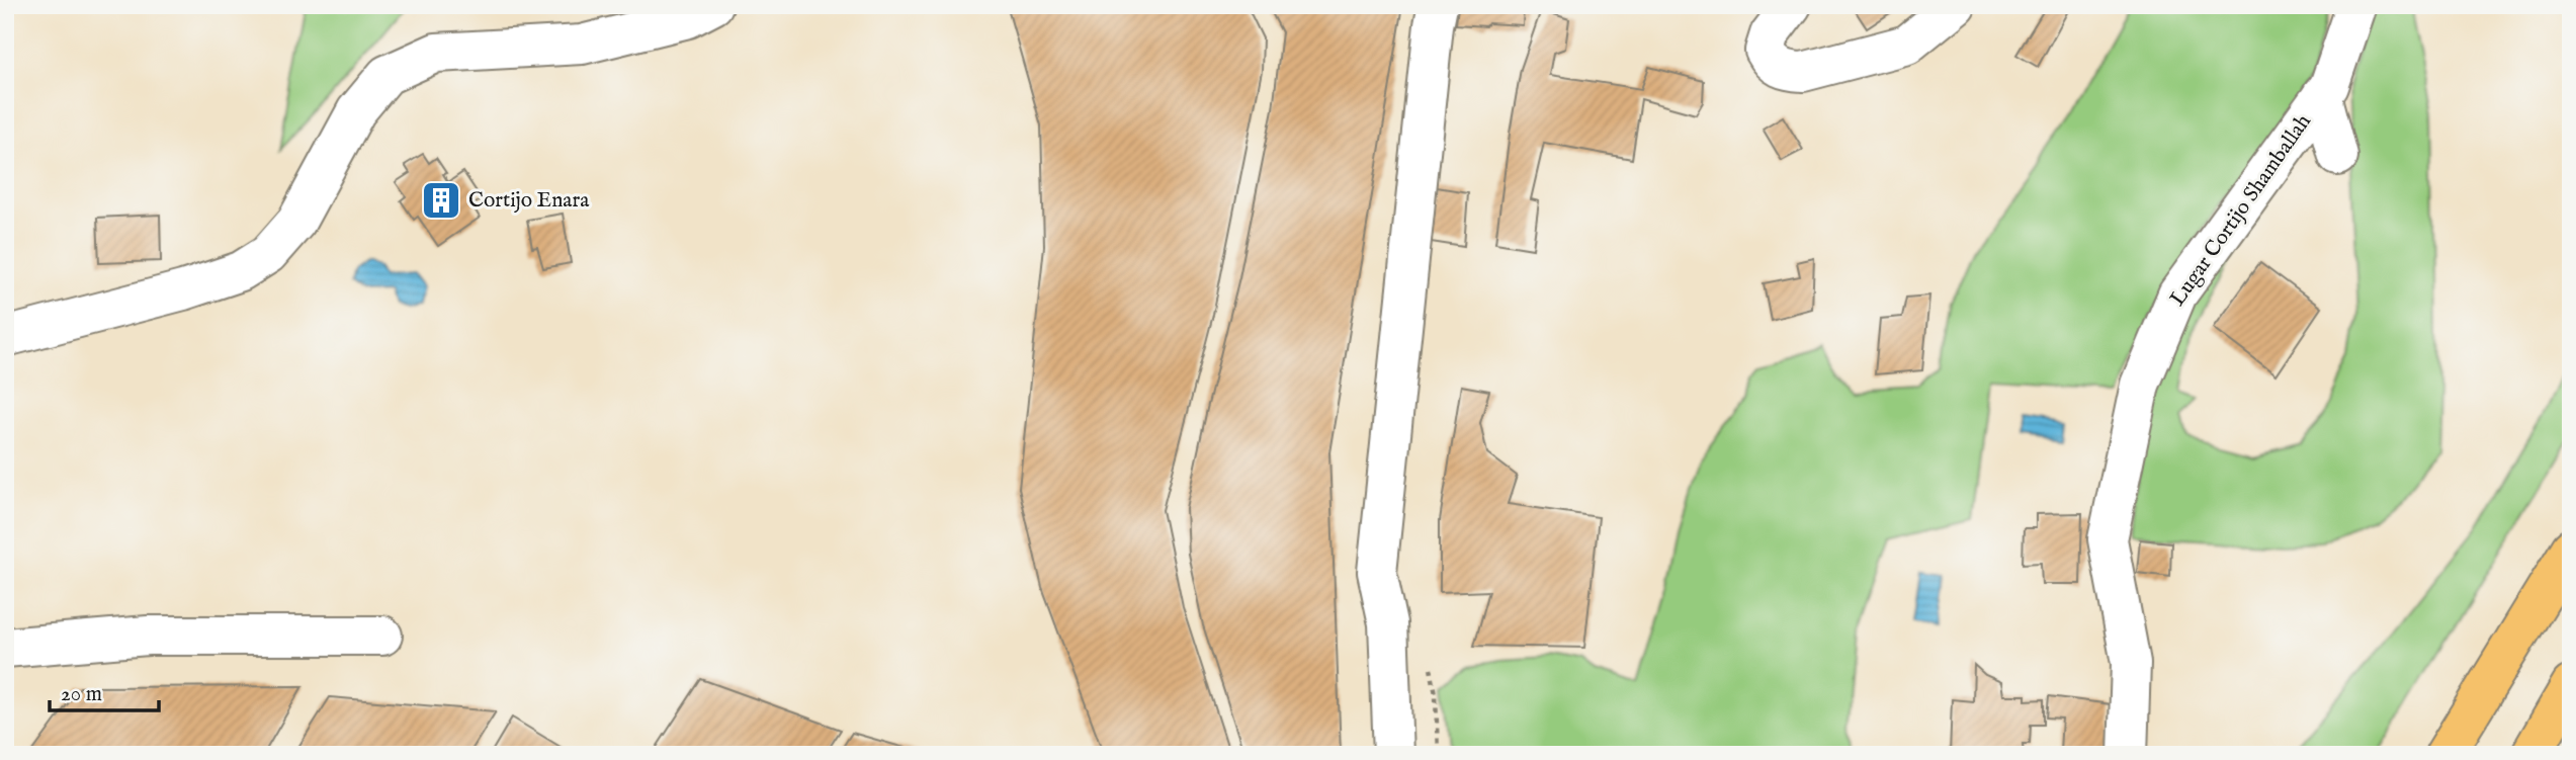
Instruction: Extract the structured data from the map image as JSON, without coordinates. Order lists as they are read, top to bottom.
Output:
{
  "streets": {
    "street": ["Lugar Cortijo Shamballah"]
  },
  "places": {
    "building": ["Cortijo Enara"]
  },
  "scale_bar": "20 m"
}
